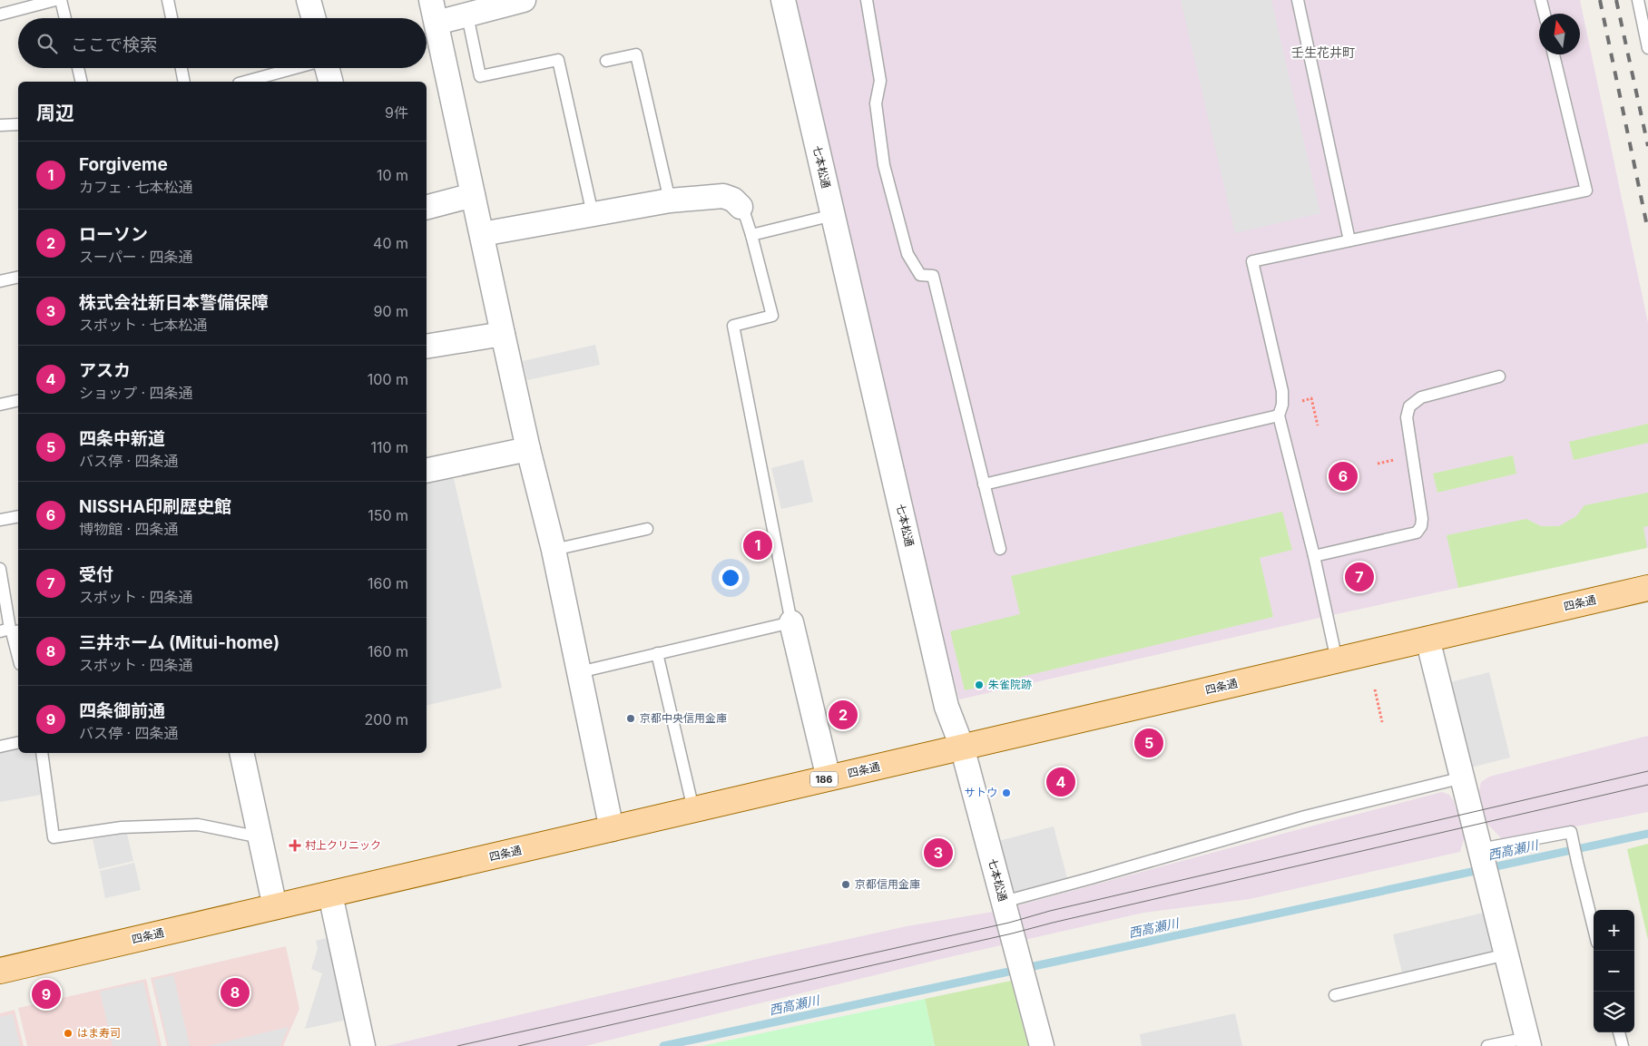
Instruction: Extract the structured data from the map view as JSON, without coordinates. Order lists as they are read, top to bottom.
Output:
{
  "streets": {
    "main road": ["四条通", "186"],
    "street": ["七本松通"]
  },
  "crossings": [
    ["七本松通", "四条通"]
  ],
  "districts": ["壬生花井町"],
  "water": ["西高瀬川"],
  "places": {
    "other": [
      "朱雀院跡",
      "京都中央信用金庫",
      "サトウ",
      "京都信用金庫",
      "はま寿司"
    ],
    "health": ["村上クリニック"]
  },
  "north": "top",
  "page": {
    "search": "ここで検索",
    "heading": ["周辺", "9件"],
    "list": [
      {
        "mark": "1",
        "name": "Forgiveme",
        "note": "カフェ · 七本松通",
        "value": "10 m"
      },
      {
        "mark": "2",
        "name": "ローソン",
        "note": "スーパー · 四条通",
        "value": "40 m"
      },
      {
        "mark": "3",
        "name": "株式会社新日本警備保障",
        "note": "スポット · 七本松通",
        "value": "90 m"
      },
      {
        "mark": "4",
        "name": "アスカ",
        "note": "ショップ · 四条通",
        "value": "100 m"
      },
      {
        "mark": "5",
        "name": "四条中新道",
        "note": "バス停 · 四条通",
        "value": "110 m"
      },
      {
        "mark": "6",
        "name": "NISSHA印刷歴史館",
        "note": "博物館 · 四条通",
        "value": "150 m"
      },
      {
        "mark": "7",
        "name": "受付",
        "note": "スポット · 四条通",
        "value": "160 m"
      },
      {
        "mark": "8",
        "name": "三井ホーム (Mitui-home)",
        "note": "スポット · 四条通",
        "value": "160 m"
      },
      {
        "mark": "9",
        "name": "四条御前通",
        "note": "バス停 · 四条通",
        "value": "200 m"
      }
    ],
    "pins": [
      "6",
      "1",
      "7",
      "2",
      "5",
      "4",
      "3",
      "8",
      "9"
    ],
    "map_buttons": ["+", "−"]
  }
}
